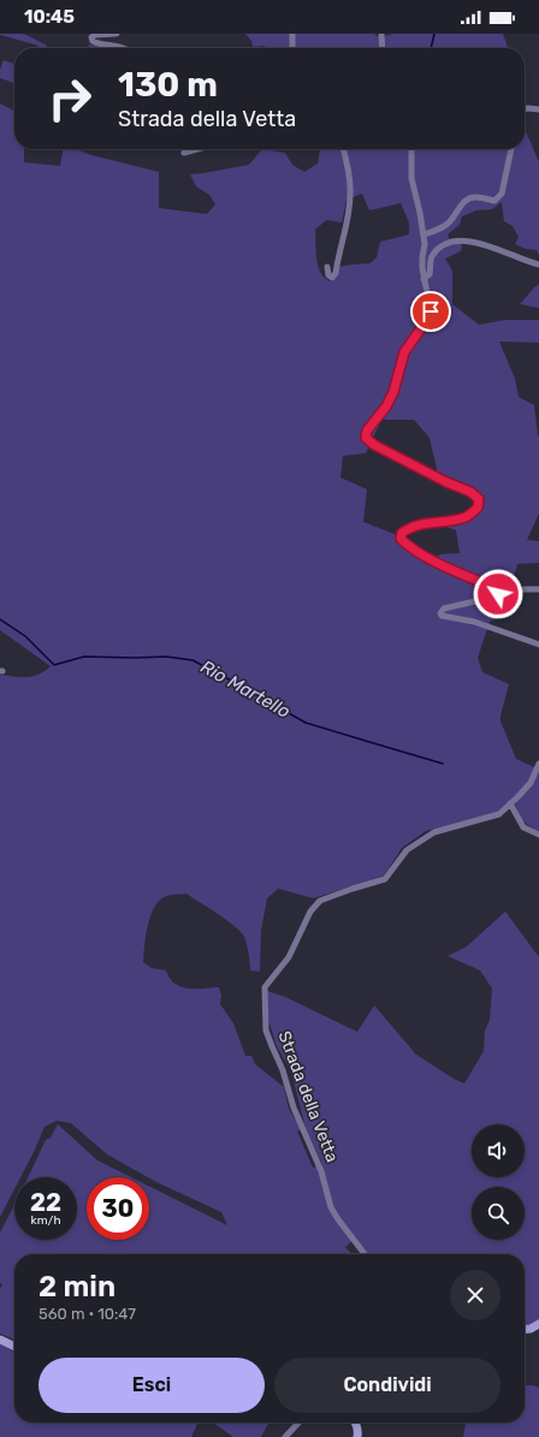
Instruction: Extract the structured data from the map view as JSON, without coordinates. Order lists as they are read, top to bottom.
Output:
{
  "streets": {
    "street": ["Strada della Vetta"]
  },
  "water": ["Rio Martello"],
  "page": {
    "status": "10:45",
    "turn": ["130 m", "Strada della Vetta"],
    "speed": "22 km/h",
    "limit": "30",
    "heading": ["2 min", "560 m · 10:47"],
    "buttons": ["Esci", "Condividi"]
  }
}
